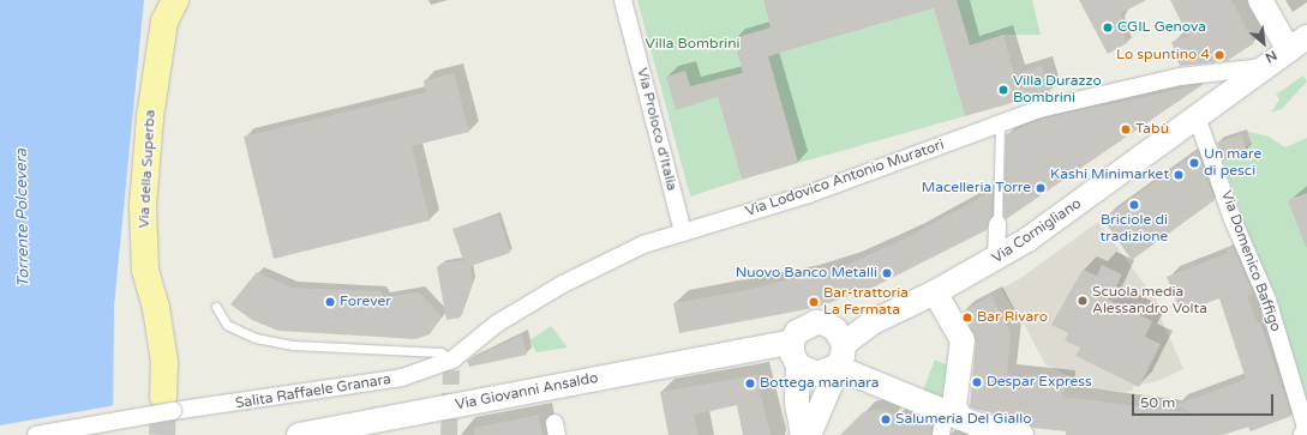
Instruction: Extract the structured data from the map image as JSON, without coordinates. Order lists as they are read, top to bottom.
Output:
{
  "streets": {
    "main road": ["Via della Superba", "Via Cornigliano", "Via Giovanni Ansaldo"],
    "street": [
      "Via Proloco d'Italia",
      "Via Lodovico Antonio Muratori",
      "Via Domenico Baffigo",
      "Salita Raffaele Granara"
    ]
  },
  "crossings": [
    ["Via Proloco d'Italia", "Via Lodovico Antonio Muratori"],
    ["Via della Superba", "Salita Raffaele Granara"],
    ["Via Lodovico Antonio Muratori", "Via Cornigliano"],
    ["Via Lodovico Antonio Muratori", "Salita Raffaele Granara"],
    ["Via Cornigliano", "Via Domenico Baffigo"],
    ["Via Cornigliano", "Via Giovanni Ansaldo"]
  ],
  "water": ["Torrente Polcevera"],
  "parks": ["Villa Bombrini"],
  "places": [
    "CGIL Genova",
    "Lo spuntino 4",
    "Villa Durazzo Bombrini",
    "Tabù",
    "Un mare di pesci",
    "Kashi Minimarket",
    "Macelleria Torre",
    "Briciole di tradizione",
    "Nuovo Banco Metalli",
    "Scuola media Alessandro Volta",
    "Forever",
    "Bar-trattoria La Fermata",
    "Bar Rivaro",
    "Despar Express",
    "Bottega marinara",
    "Salumeria Del Giallo"
  ],
  "scale_bar": "50 m",
  "north": "bottom right"
}
